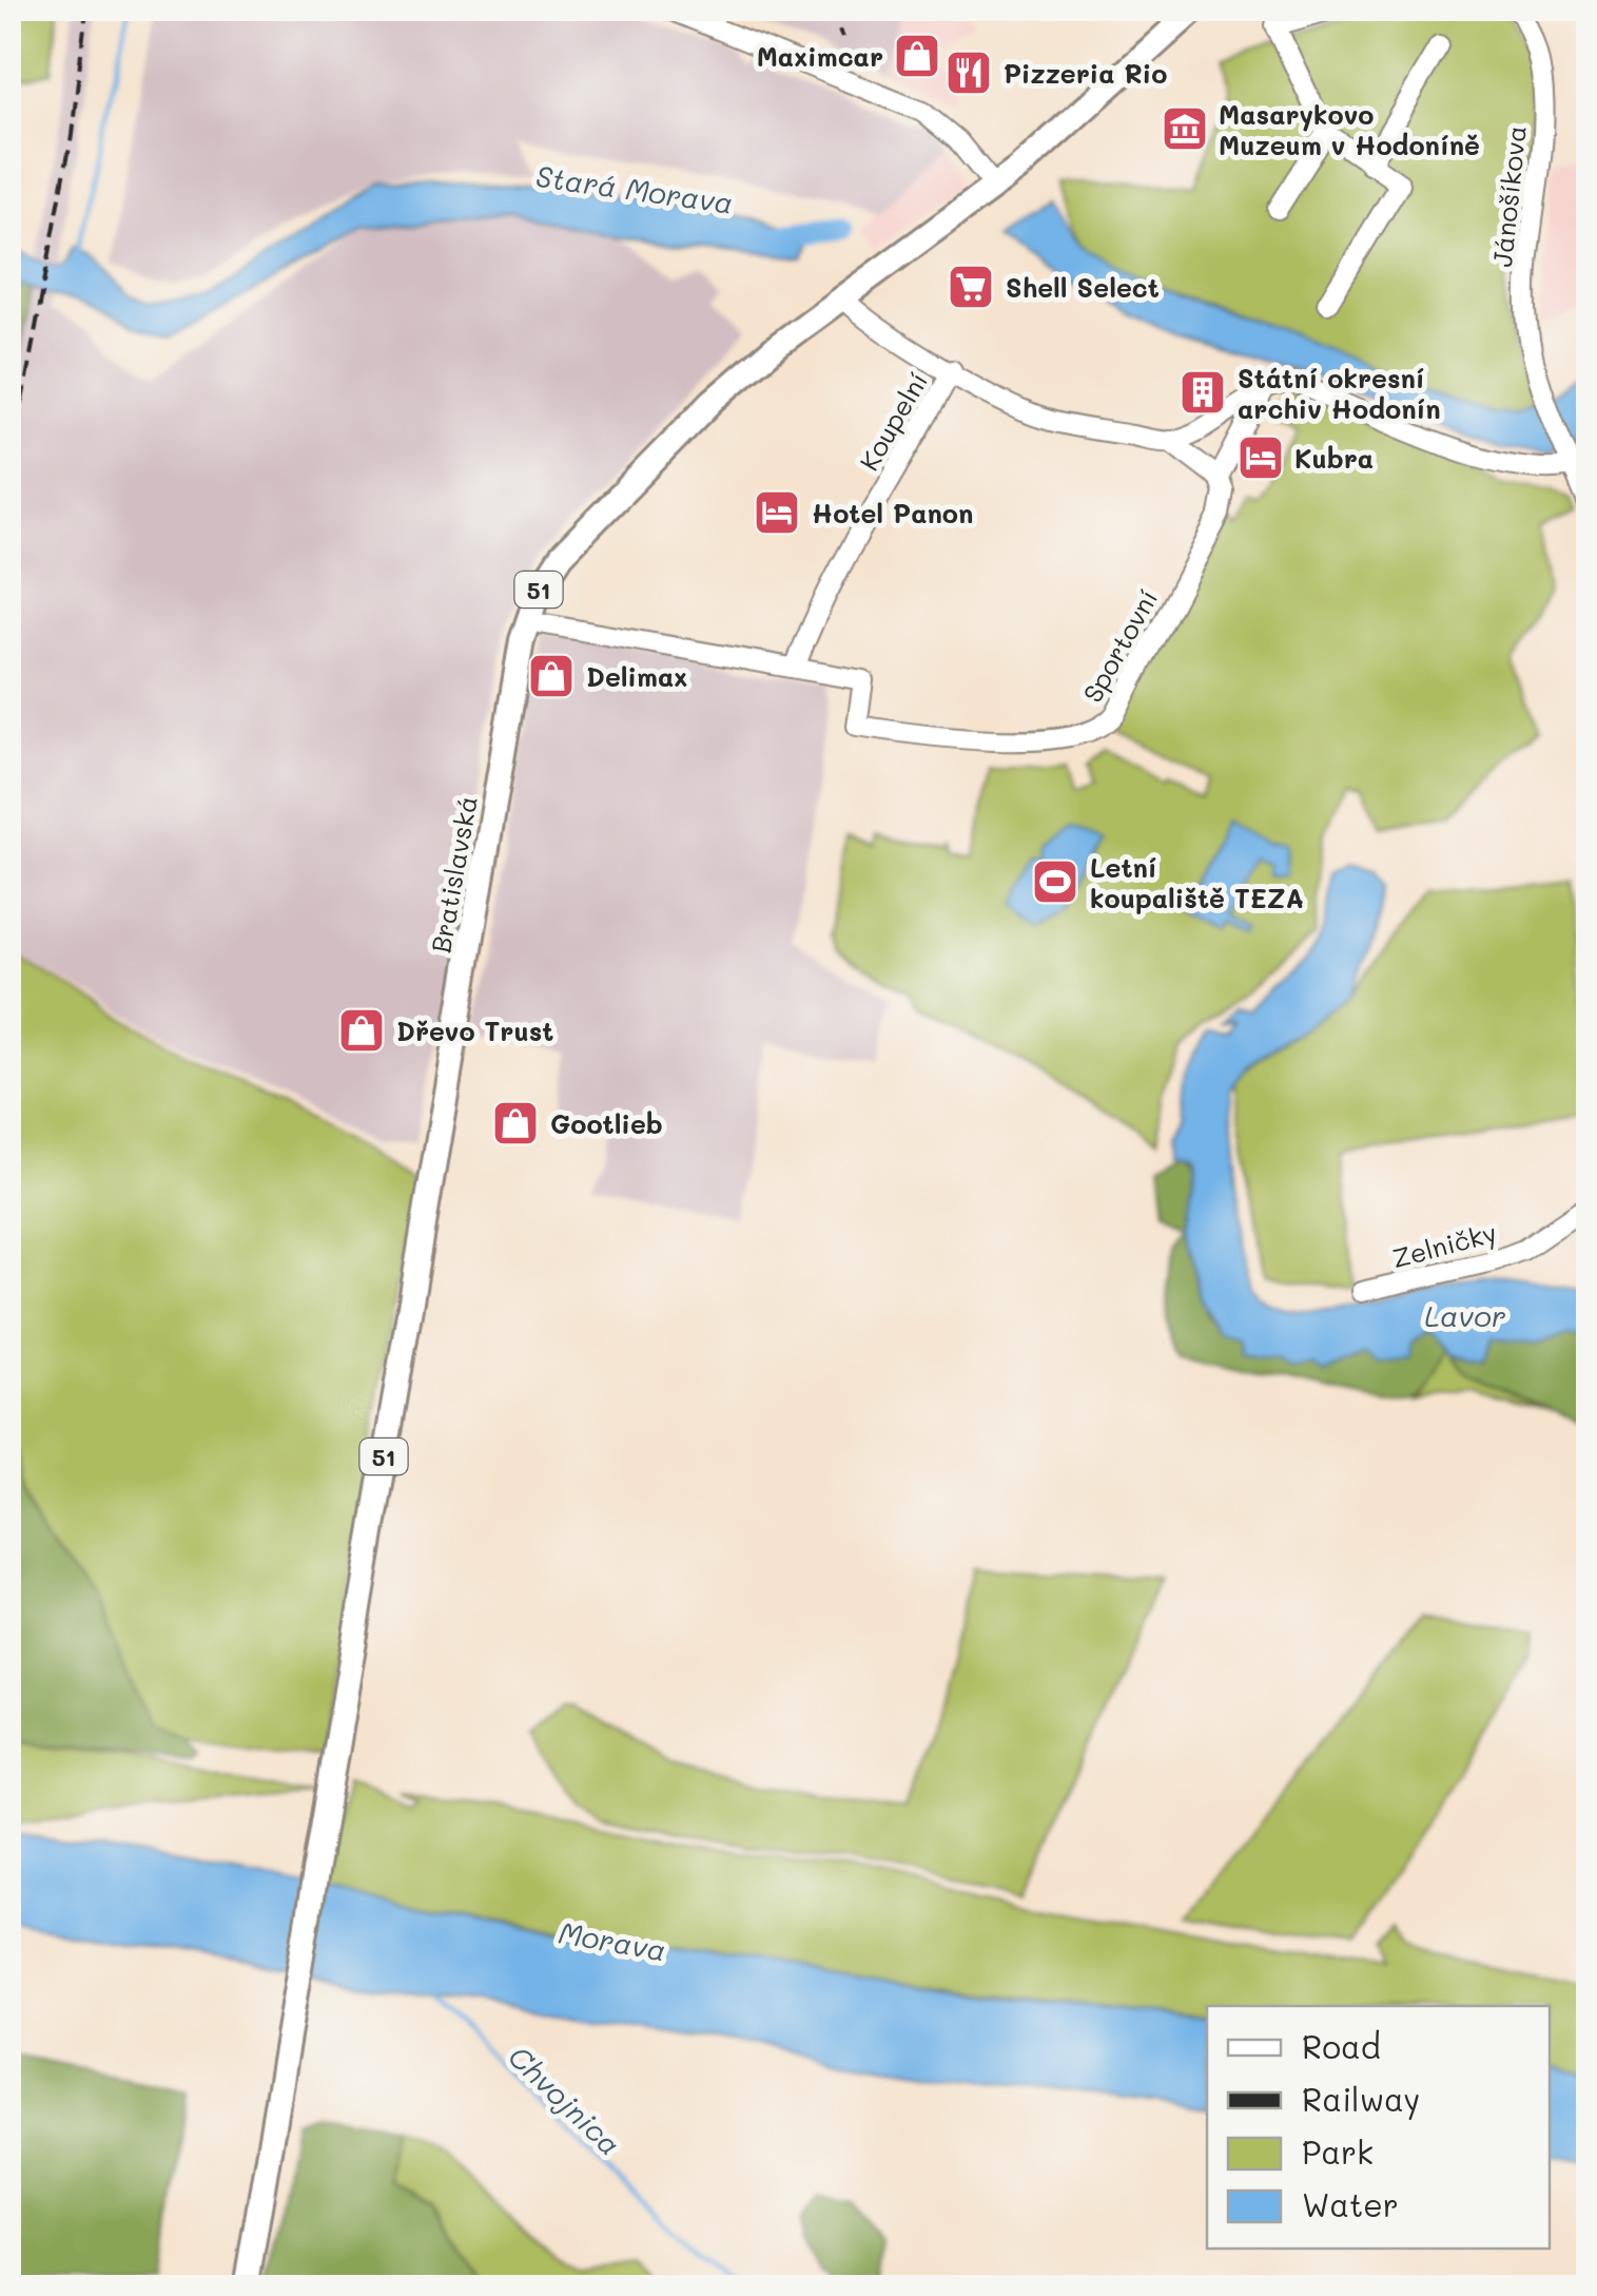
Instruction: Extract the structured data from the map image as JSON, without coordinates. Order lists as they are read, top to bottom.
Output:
{
  "streets": {
    "main road": ["51", "Bratislavská"],
    "street": [
      "Jánošíkova",
      "Koupelní",
      "Sportovní",
      "Zelničky"
    ]
  },
  "crossings": [
    ["Koupelní", "Sportovní"],
    ["Koupelní", "Bratislavská"],
    ["51", "Bratislavská"]
  ],
  "water": [
    "Stará Morava",
    "Lavor",
    "Morava",
    "Chvojnica"
  ],
  "places": {
    "shop": [
      "Maximcar",
      "Delimax",
      "Dřevo Trust",
      "Gootlieb"
    ],
    "restaurant": ["Pizzeria Rio"],
    "museum": ["Masarykovo Muzeum v Hodoníně"],
    "supermarket": ["Shell Select"],
    "building": ["Státní okresní archiv Hodonín"],
    "hotel": ["Kubra", "Hotel Panon"],
    "sports": ["Letní koupaliště TEZA"]
  },
  "legend": [
    "Road",
    "Railway",
    "Park",
    "Water"
  ]
}
